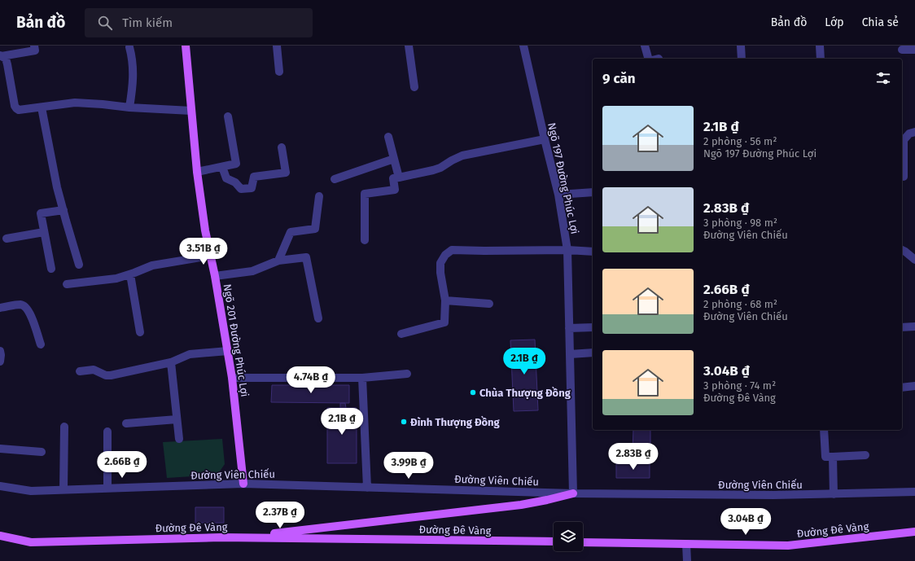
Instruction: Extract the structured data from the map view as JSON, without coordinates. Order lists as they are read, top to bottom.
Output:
{
  "streets": {
    "main road": ["Ngõ 201 Đường Phúc Lợi", "Đường Đê Vàng"],
    "street": ["Ngõ 197 Đường Phúc Lợi", "Đường Viên Chiếu"]
  },
  "crossings": [
    ["Ngõ 197 Đường Phúc Lợi", "Đường Viên Chiếu"],
    ["Ngõ 201 Đường Phúc Lợi", "Đường Viên Chiếu"]
  ],
  "places": ["Chùa Thượng Đồng", "Đình Thượng Đồng"],
  "page": {
    "header": "Bản đồ",
    "search": "Tìm kiếm",
    "nav": ["Bản đồ", "Lớp", "Chia sẻ"],
    "heading": "9 căn",
    "list": [
      {
        "name": "2.1B ₫",
        "note": "2 phòng · 56 m² · Ngõ 197 Đường Phúc Lợi"
      },
      {
        "name": "2.83B ₫",
        "note": "3 phòng · 98 m² · Đường Viên Chiếu"
      },
      {
        "name": "2.66B ₫",
        "note": "2 phòng · 68 m² · Đường Viên Chiếu"
      },
      {
        "name": "3.04B ₫",
        "note": "3 phòng · 74 m² · Đường Đê Vàng"
      }
    ],
    "price": [
      "3.51B ₫",
      "2.1B ₫",
      "4.74B ₫",
      "2.1B ₫",
      "2.83B ₫",
      "2.66B ₫",
      "3.99B ₫",
      "2.37B ₫",
      "3.04B ₫"
    ]
  }
}
